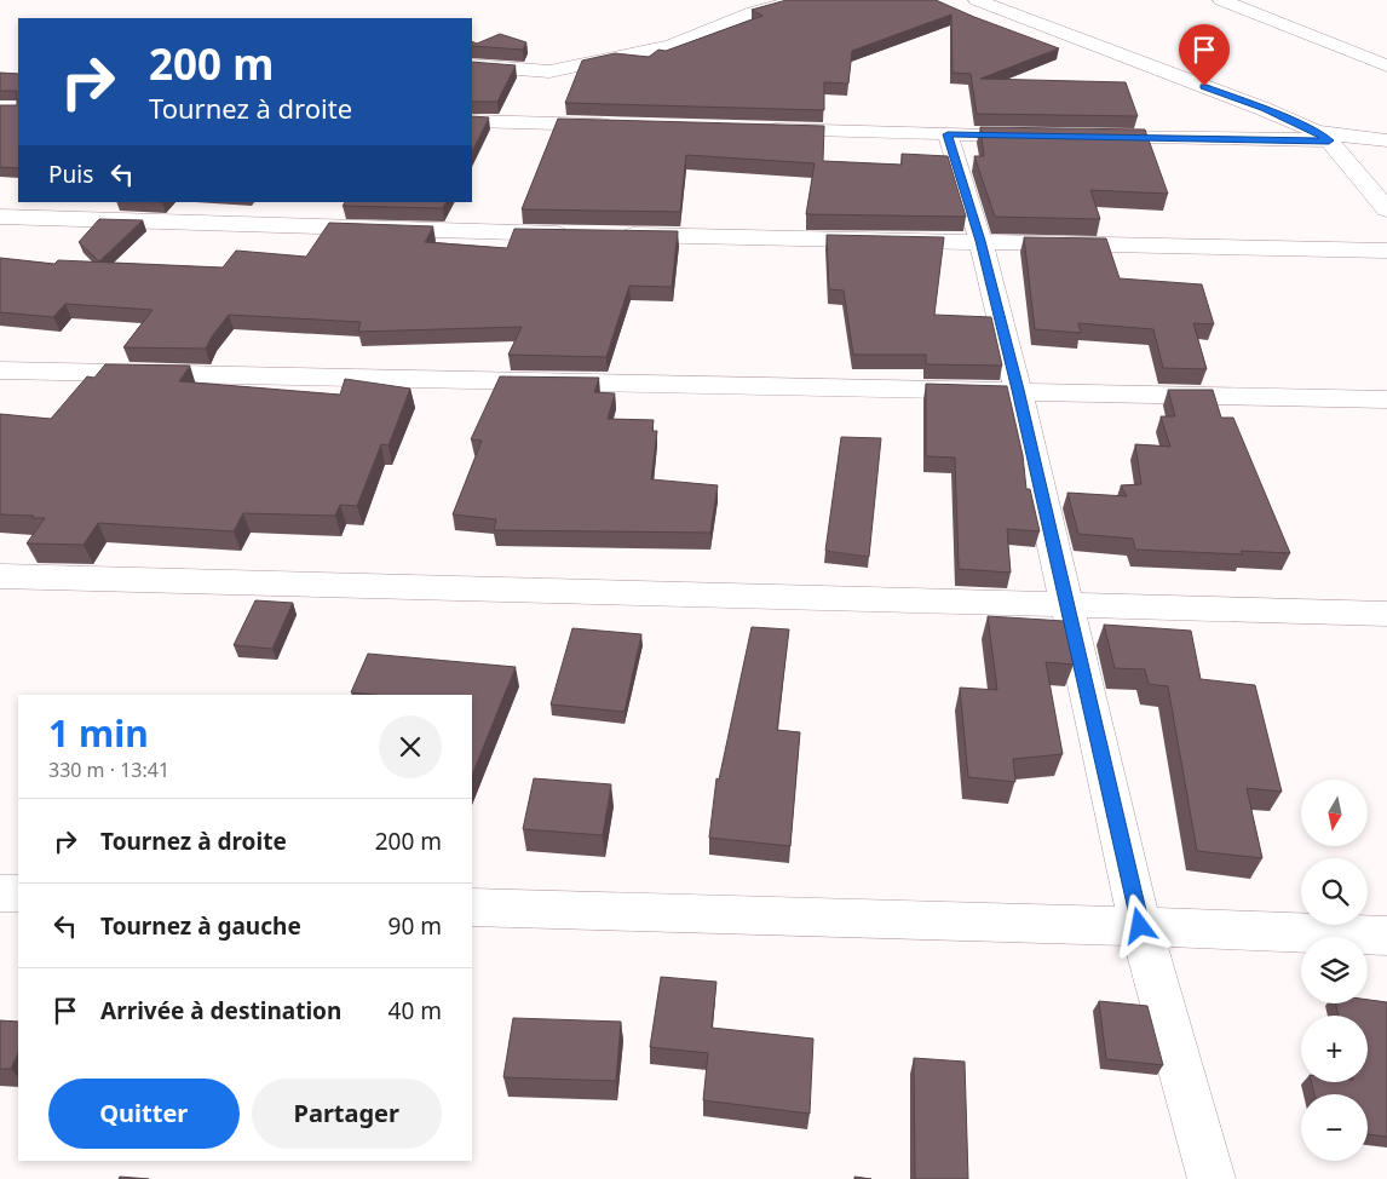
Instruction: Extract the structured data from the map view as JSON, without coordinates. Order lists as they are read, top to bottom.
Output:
{
  "north": "bottom",
  "page": {
    "turn": ["200 m", "Tournez à droite"],
    "then": "Puis",
    "heading": ["1 min", "330 m · 13:41"],
    "map_buttons": ["+", "−"],
    "list": [
      {
        "name": "Tournez à droite",
        "value": "200 m"
      },
      {
        "name": "Tournez à gauche",
        "value": "90 m"
      },
      {
        "name": "Arrivée à destination",
        "value": "40 m"
      }
    ],
    "buttons": ["Quitter", "Partager"]
  }
}
